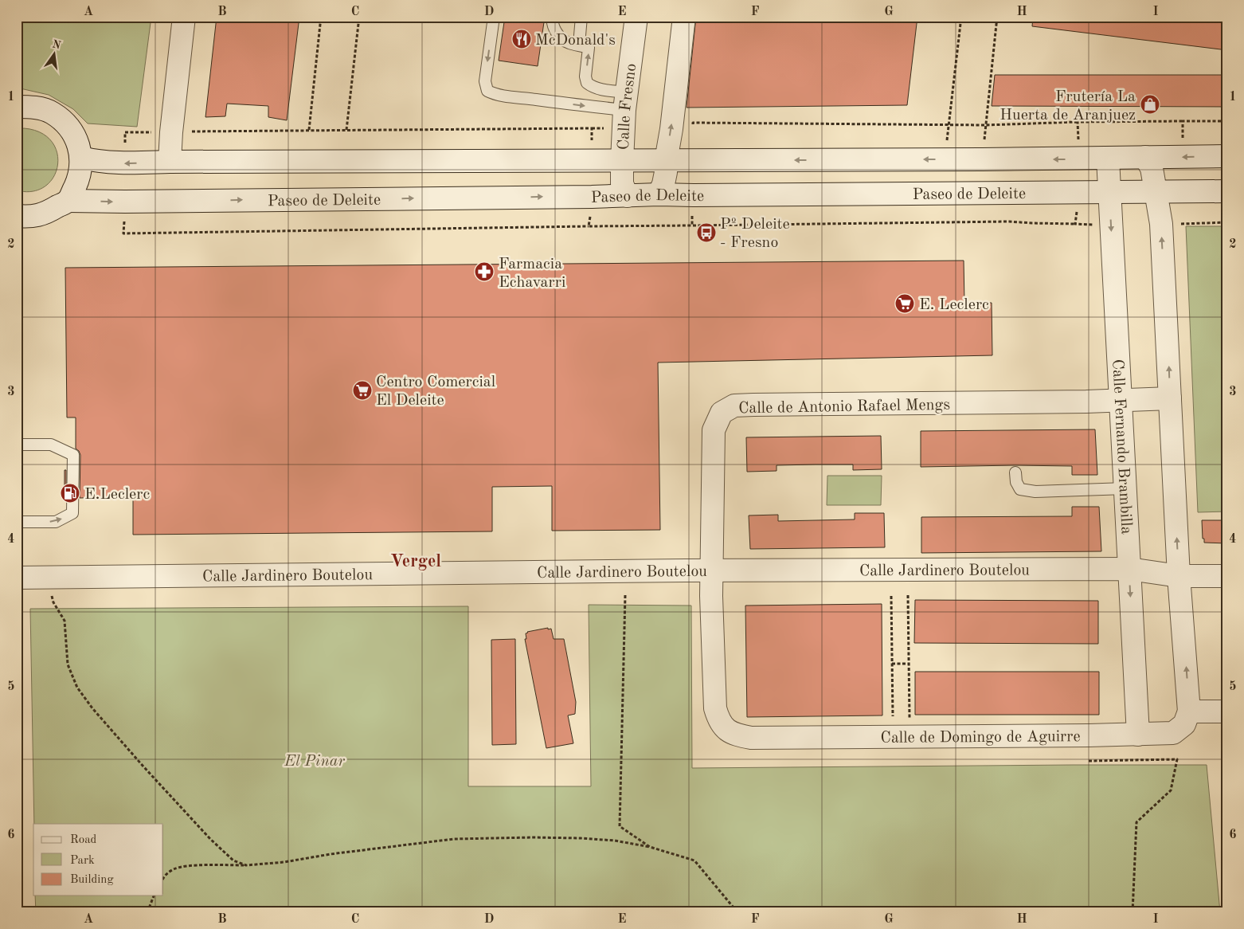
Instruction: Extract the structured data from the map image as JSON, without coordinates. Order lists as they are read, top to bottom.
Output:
{
  "streets": {
    "street": [
      "Calle Fresno",
      "Paseo de Deleite",
      "Calle de Antonio Rafael Mengs",
      "Calle Fernando Brambilla",
      "Calle Jardinero Boutelou",
      "Calle de Domingo de Aguirre"
    ]
  },
  "crossings": [
    ["Calle Fresno", "Paseo de Deleite"],
    ["Paseo de Deleite", "Calle Fernando Brambilla"],
    ["Calle de Antonio Rafael Mengs", "Calle Fernando Brambilla"],
    ["Calle de Antonio Rafael Mengs", "Calle Jardinero Boutelou"],
    ["Calle de Antonio Rafael Mengs", "Calle de Domingo de Aguirre"],
    ["Calle Fernando Brambilla", "Calle Jardinero Boutelou"],
    ["Calle Fernando Brambilla", "Calle de Domingo de Aguirre"]
  ],
  "districts": ["Vergel"],
  "parks": ["El Pinar"],
  "places": {
    "restaurant": ["McDonald's"],
    "shop": ["Frutería La Huerta de Aranjuez"],
    "bus stop": ["Pº Deleite - Fresno"],
    "pharmacy": ["Farmacia Echavarri"],
    "supermarket": ["E. Leclerc", "Centro Comercial El Deleite"],
    "fuel station": ["E.Leclerc"]
  },
  "legend": ["Road", "Park", "Building"],
  "north": "top",
  "grid": {
    "columns": [
      "A",
      "B",
      "C",
      "D",
      "E",
      "F",
      "G",
      "H",
      "I"
    ],
    "rows": [
      "1",
      "2",
      "3",
      "4",
      "5",
      "6"
    ]
  }
}
